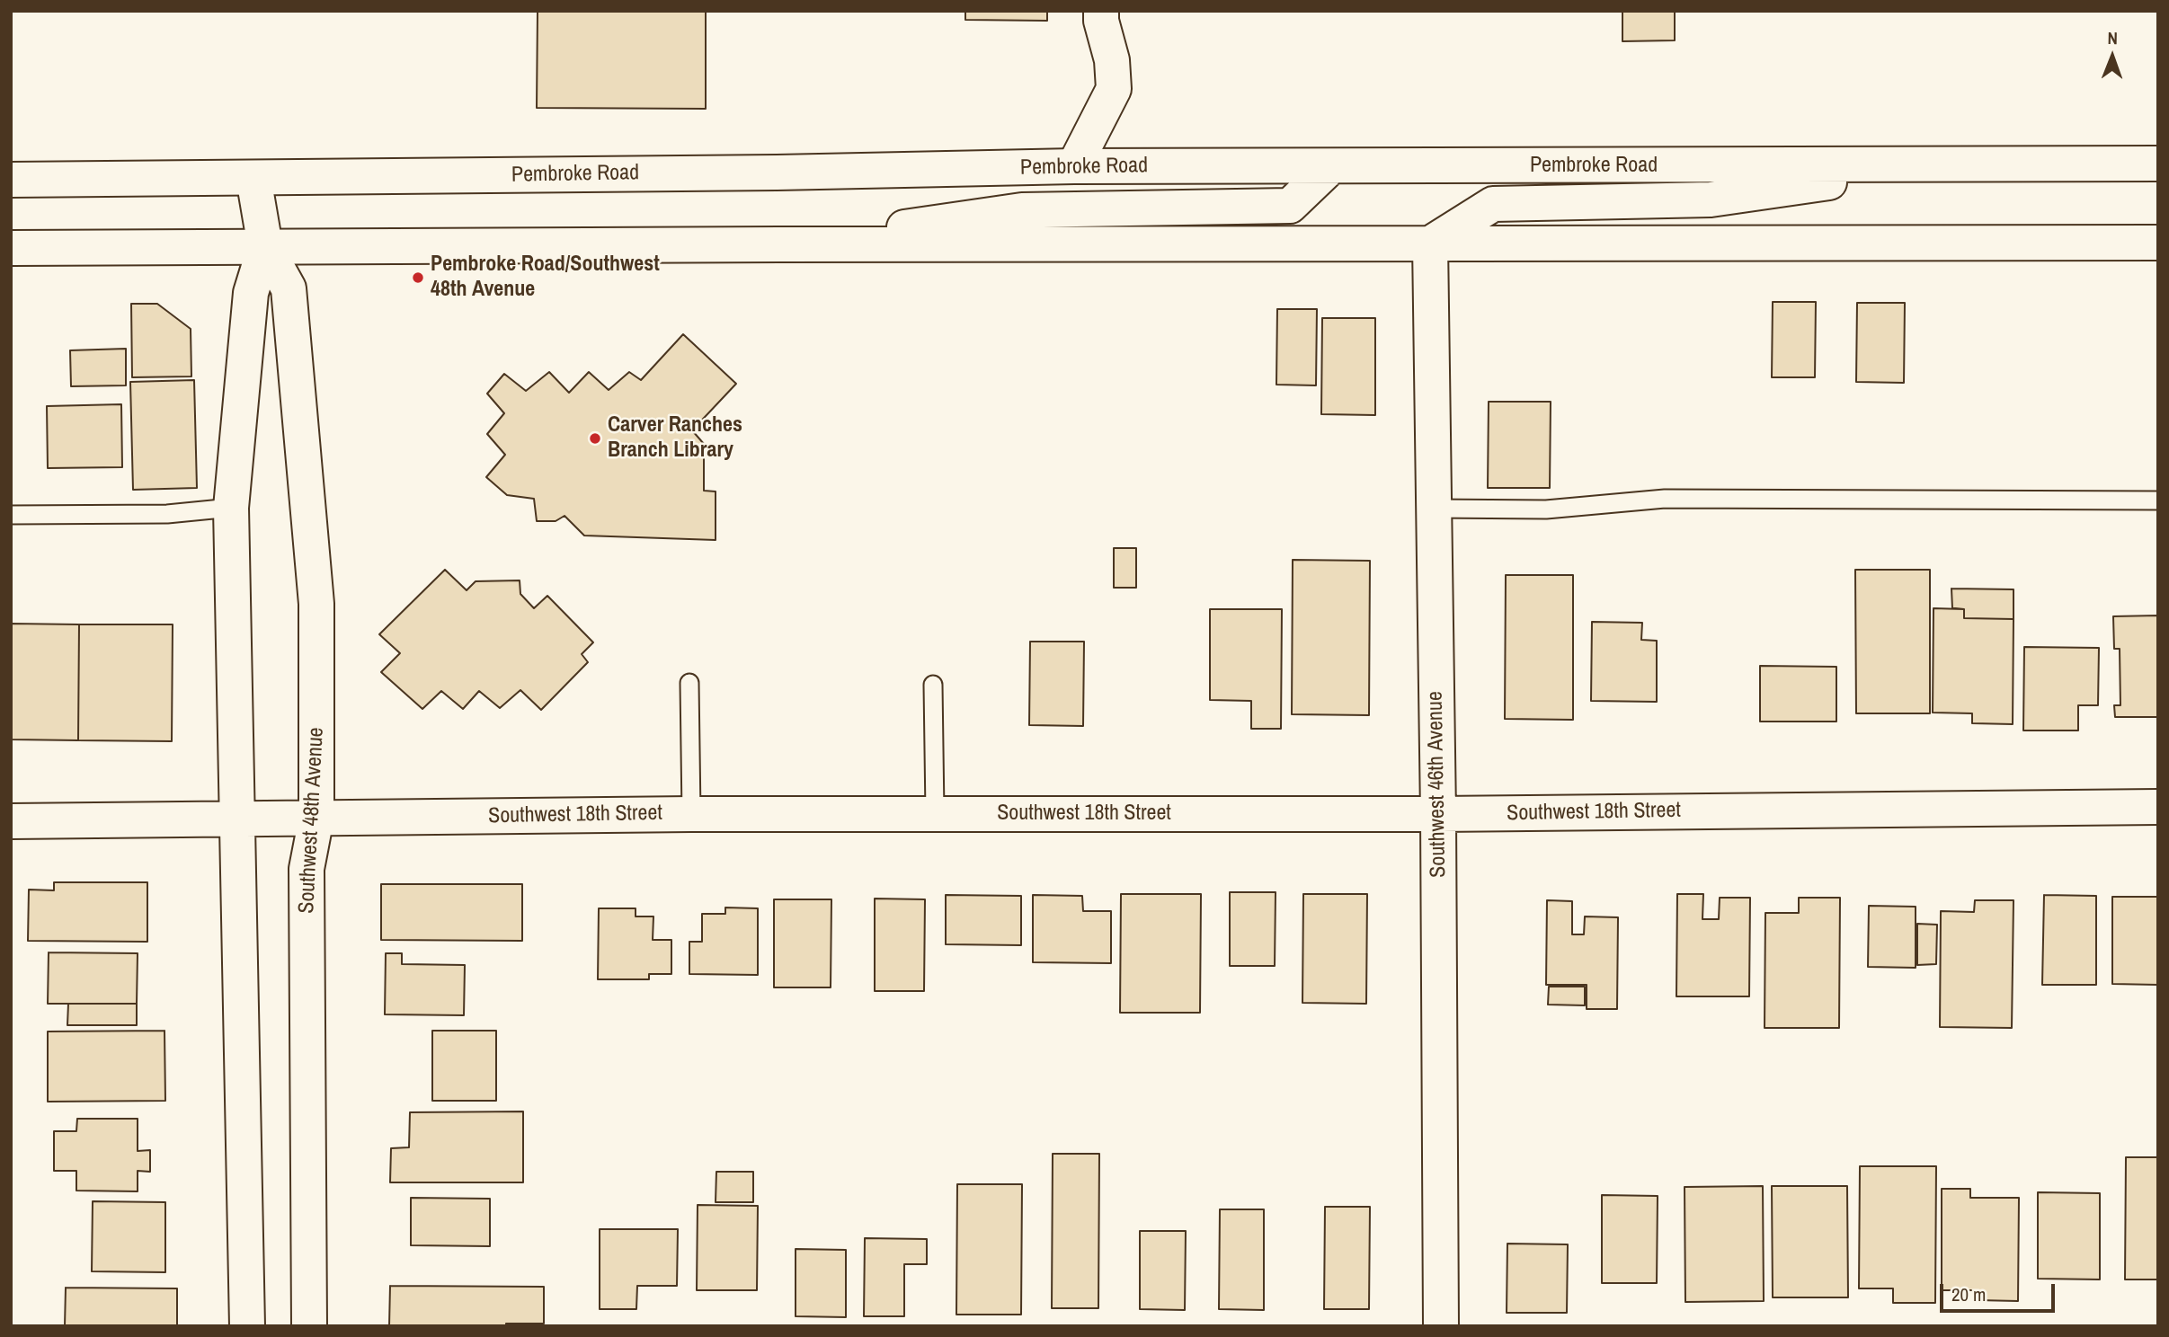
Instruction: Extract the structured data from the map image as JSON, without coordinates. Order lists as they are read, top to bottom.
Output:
{
  "streets": {
    "street": [
      "Pembroke Road",
      "Southwest 46th Avenue",
      "Southwest 18th Street",
      "Southwest 48th Avenue"
    ]
  },
  "crossings": [
    ["Pembroke Road", "Southwest 48th Avenue"],
    ["Southwest 46th Avenue", "Southwest 18th Street"],
    ["Southwest 18th Street", "Southwest 48th Avenue"]
  ],
  "places": ["Pembroke Road/Southwest 48th Avenue", "Carver Ranches Branch Library"],
  "scale_bar": "20 m",
  "north": "top"
}
